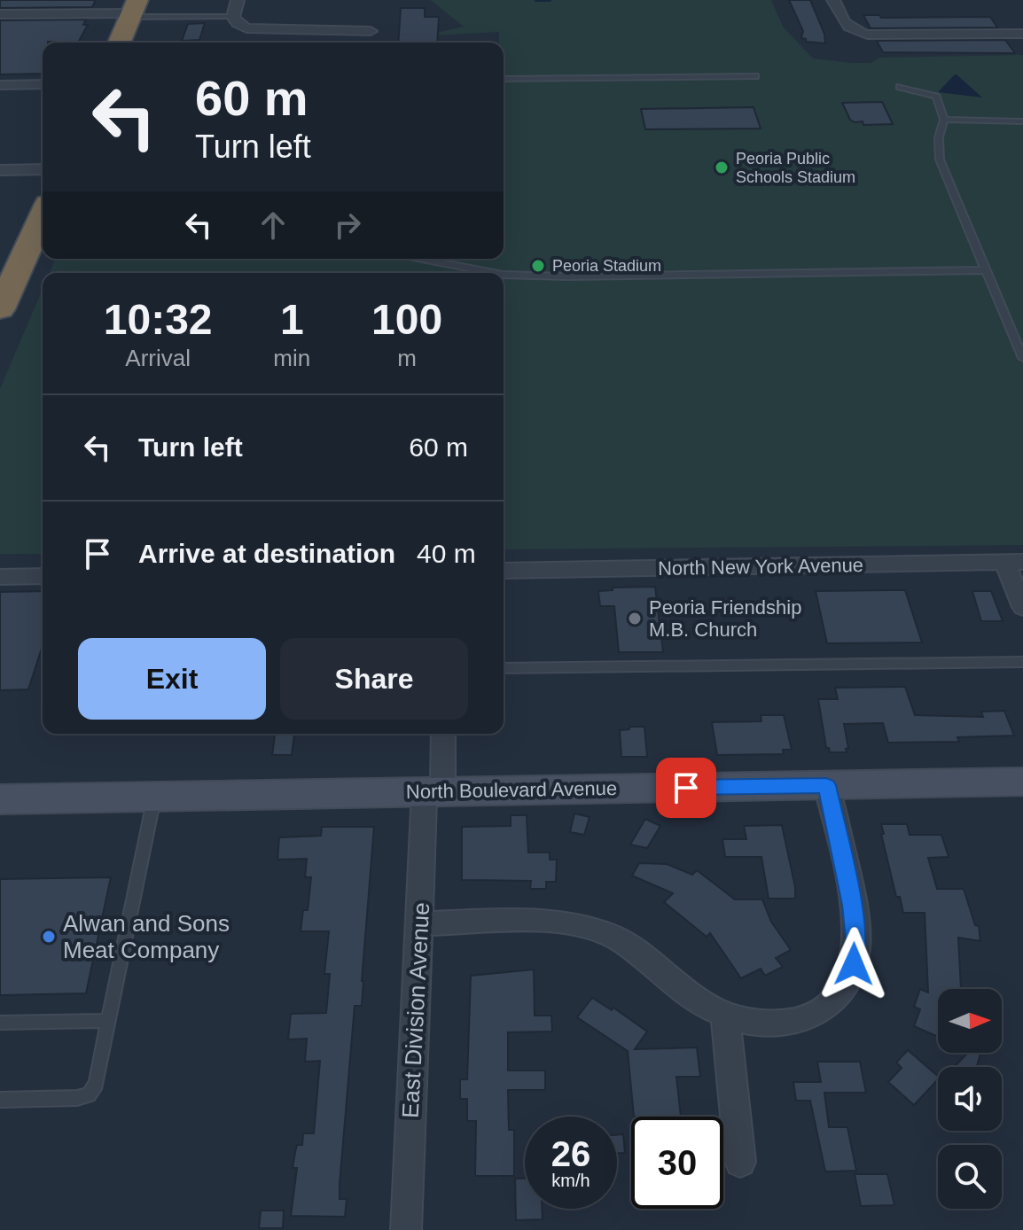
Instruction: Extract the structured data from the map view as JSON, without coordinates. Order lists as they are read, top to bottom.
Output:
{
  "streets": {
    "street": ["North New York Avenue", "North Boulevard Avenue", "East Division Avenue"]
  },
  "crossings": [
    ["North Boulevard Avenue", "East Division Avenue"]
  ],
  "places": [
    "Peoria Public Schools Stadium",
    "Peoria Stadium",
    "Peoria Friendship M.B. Church",
    "Alwan and Sons Meat Company"
  ],
  "north": "right",
  "page": {
    "turn": ["60 m", "Turn left"],
    "eta": [
      "10:32",
      "Arrival",
      "1",
      "min",
      "100",
      "m"
    ],
    "list": [
      {
        "name": "Turn left",
        "value": "60 m"
      },
      {
        "name": "Arrive at destination",
        "value": "40 m"
      }
    ],
    "buttons": ["Exit", "Share"],
    "speed": "26 km/h",
    "limit": "30"
  }
}
